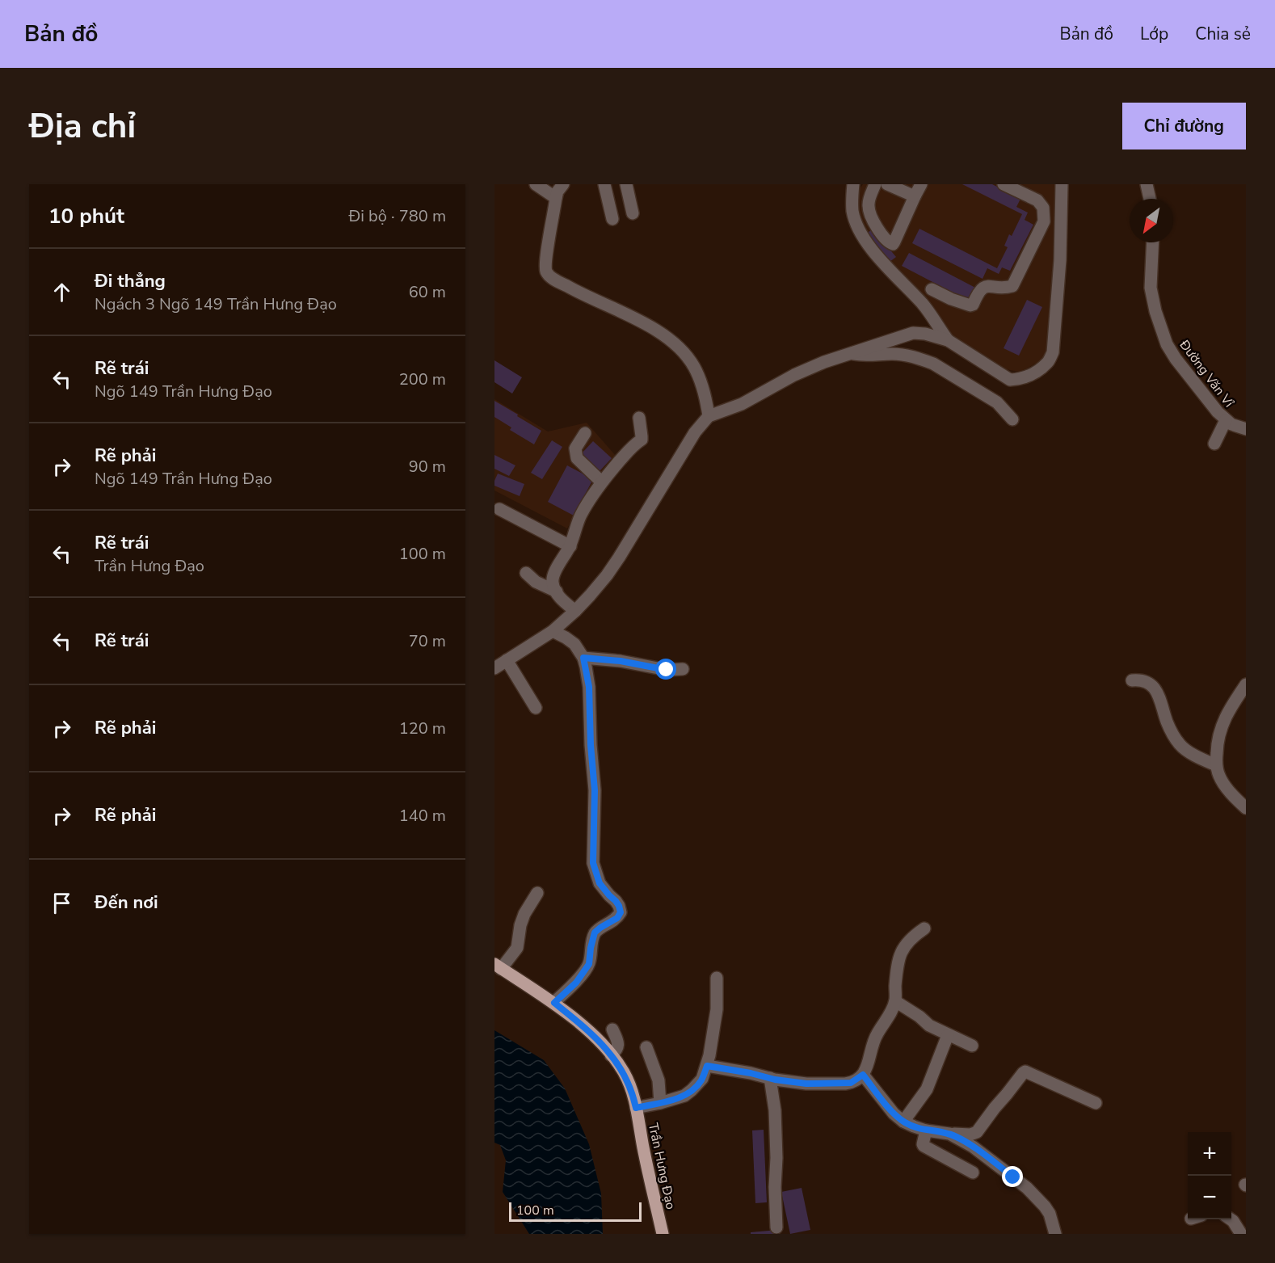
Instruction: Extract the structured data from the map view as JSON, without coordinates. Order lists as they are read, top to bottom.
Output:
{
  "streets": {
    "main road": ["Trần Hưng Đạo"],
    "street": ["Đường Văn Vỉ"]
  },
  "scale_bar": "100 m",
  "north": "bottom left",
  "page": {
    "header": "Bản đồ",
    "nav": ["Bản đồ", "Lớp", "Chia sẻ"],
    "buttons": "Chỉ đường",
    "title": "Địa chỉ",
    "heading": ["10 phút", "Đi bộ · 780 m"],
    "list": [
      ["Đi thẳng", "Ngách 3 Ngõ 149 Trần Hưng Đạo", "60 m"],
      ["Rẽ trái", "Ngõ 149 Trần Hưng Đạo", "200 m"],
      ["Rẽ phải", "Ngõ 149 Trần Hưng Đạo", "90 m"],
      ["Rẽ trái", "Trần Hưng Đạo", "100 m"],
      ["Rẽ trái", "70 m"],
      ["Rẽ phải", "120 m"],
      ["Rẽ phải", "140 m"],
      "Đến nơi"
    ],
    "map_buttons": ["+", "−"],
    "scale": "100 m"
  }
}
